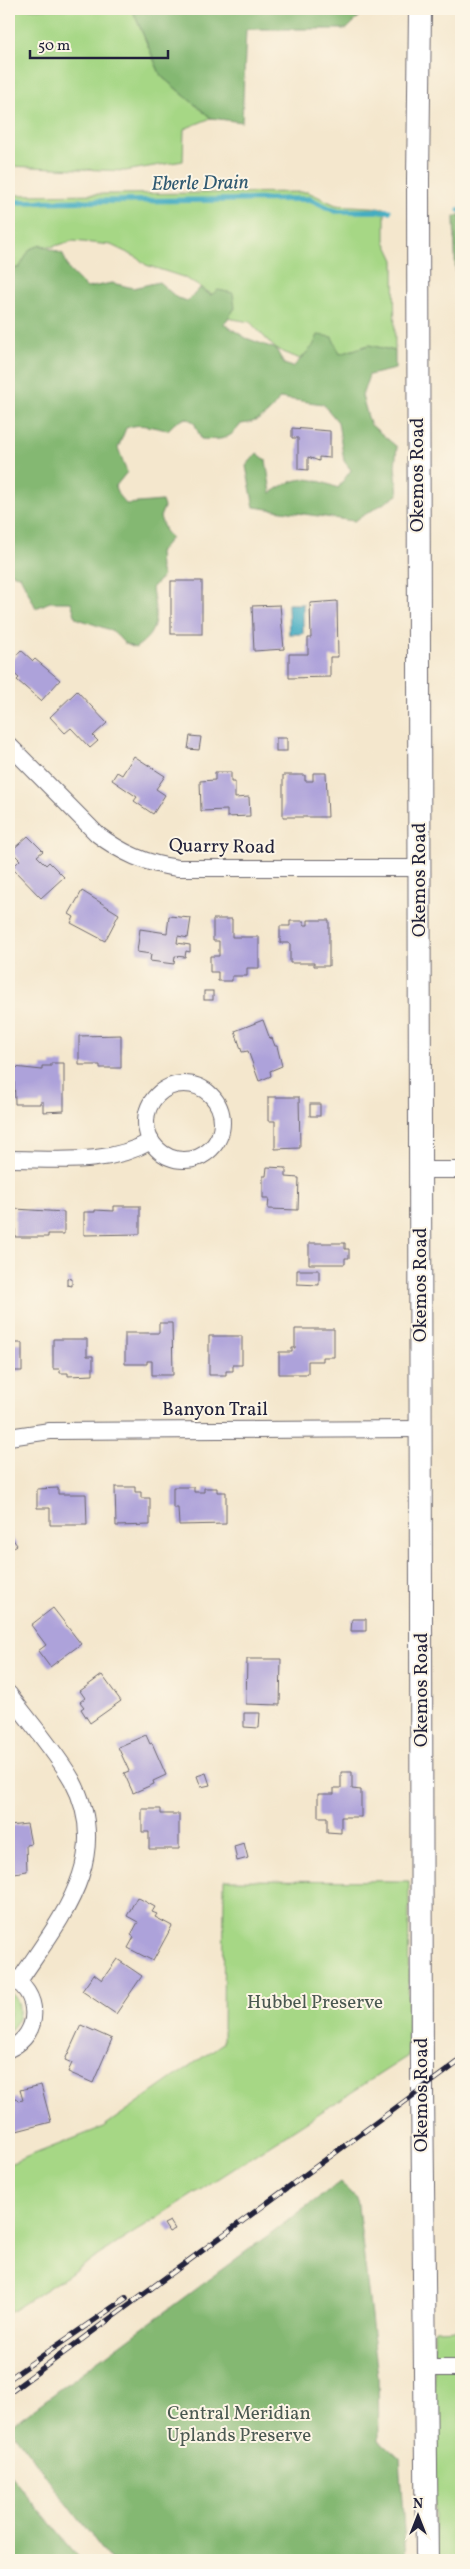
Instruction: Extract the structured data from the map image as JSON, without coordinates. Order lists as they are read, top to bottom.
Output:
{
  "streets": {
    "street": ["Okemos Road", "Quarry Road", "Banyon Trail"]
  },
  "crossings": [
    ["Okemos Road", "Quarry Road"],
    ["Okemos Road", "Banyon Trail"]
  ],
  "water": ["Eberle Drain"],
  "parks": ["Hubbel Preserve", "Central Meridian Uplands Preserve"],
  "scale_bar": "50 m",
  "north": "top"
}
